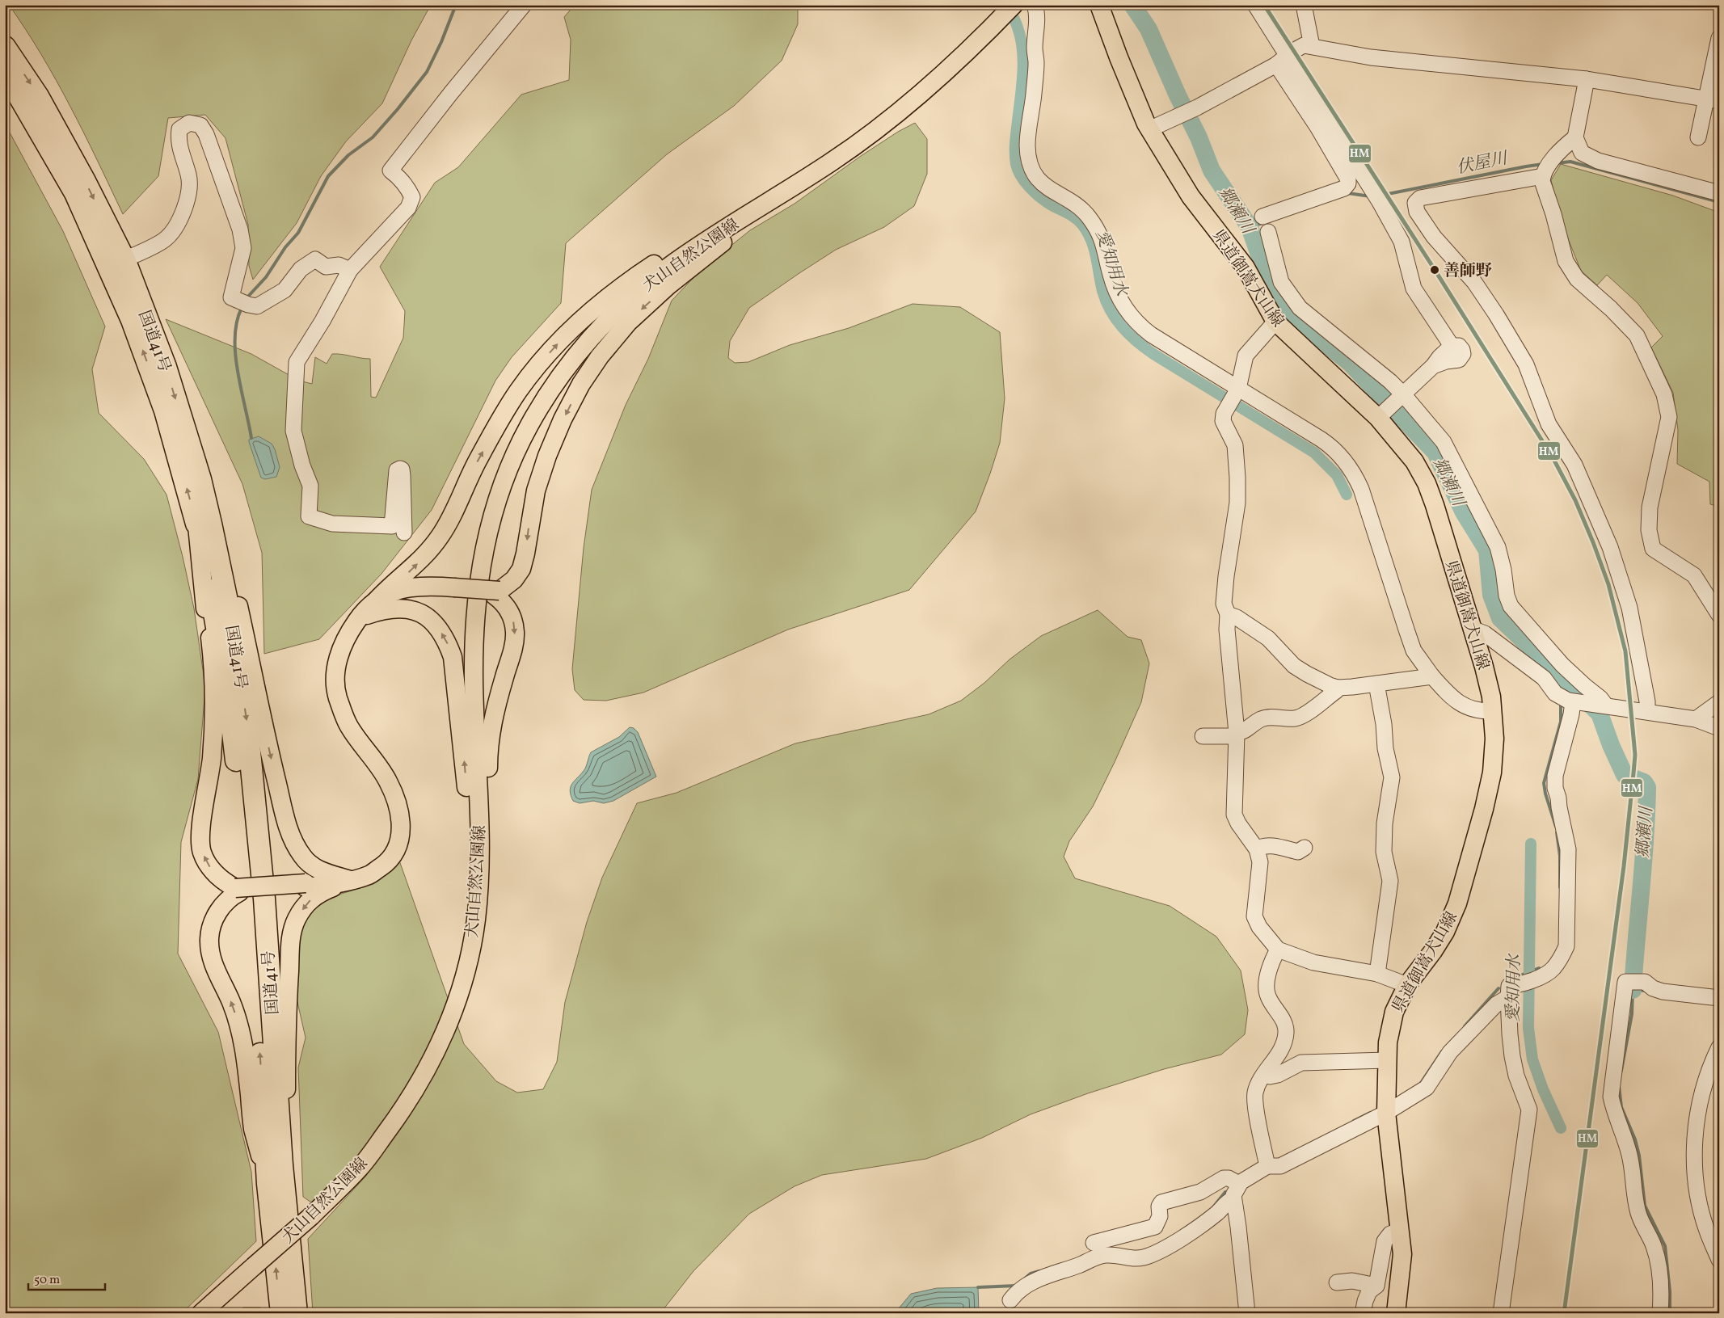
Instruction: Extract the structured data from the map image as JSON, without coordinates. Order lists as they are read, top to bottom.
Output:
{
  "streets": {
    "highway": ["国道41号"],
    "main road": ["犬山自然公園線", "県道御嵩犬山線"]
  },
  "water": ["伏屋川", "郷瀬川", "愛知用水"],
  "places": ["善師野"],
  "lines": ["transit line HM"],
  "scale_bar": "50 m"
}
